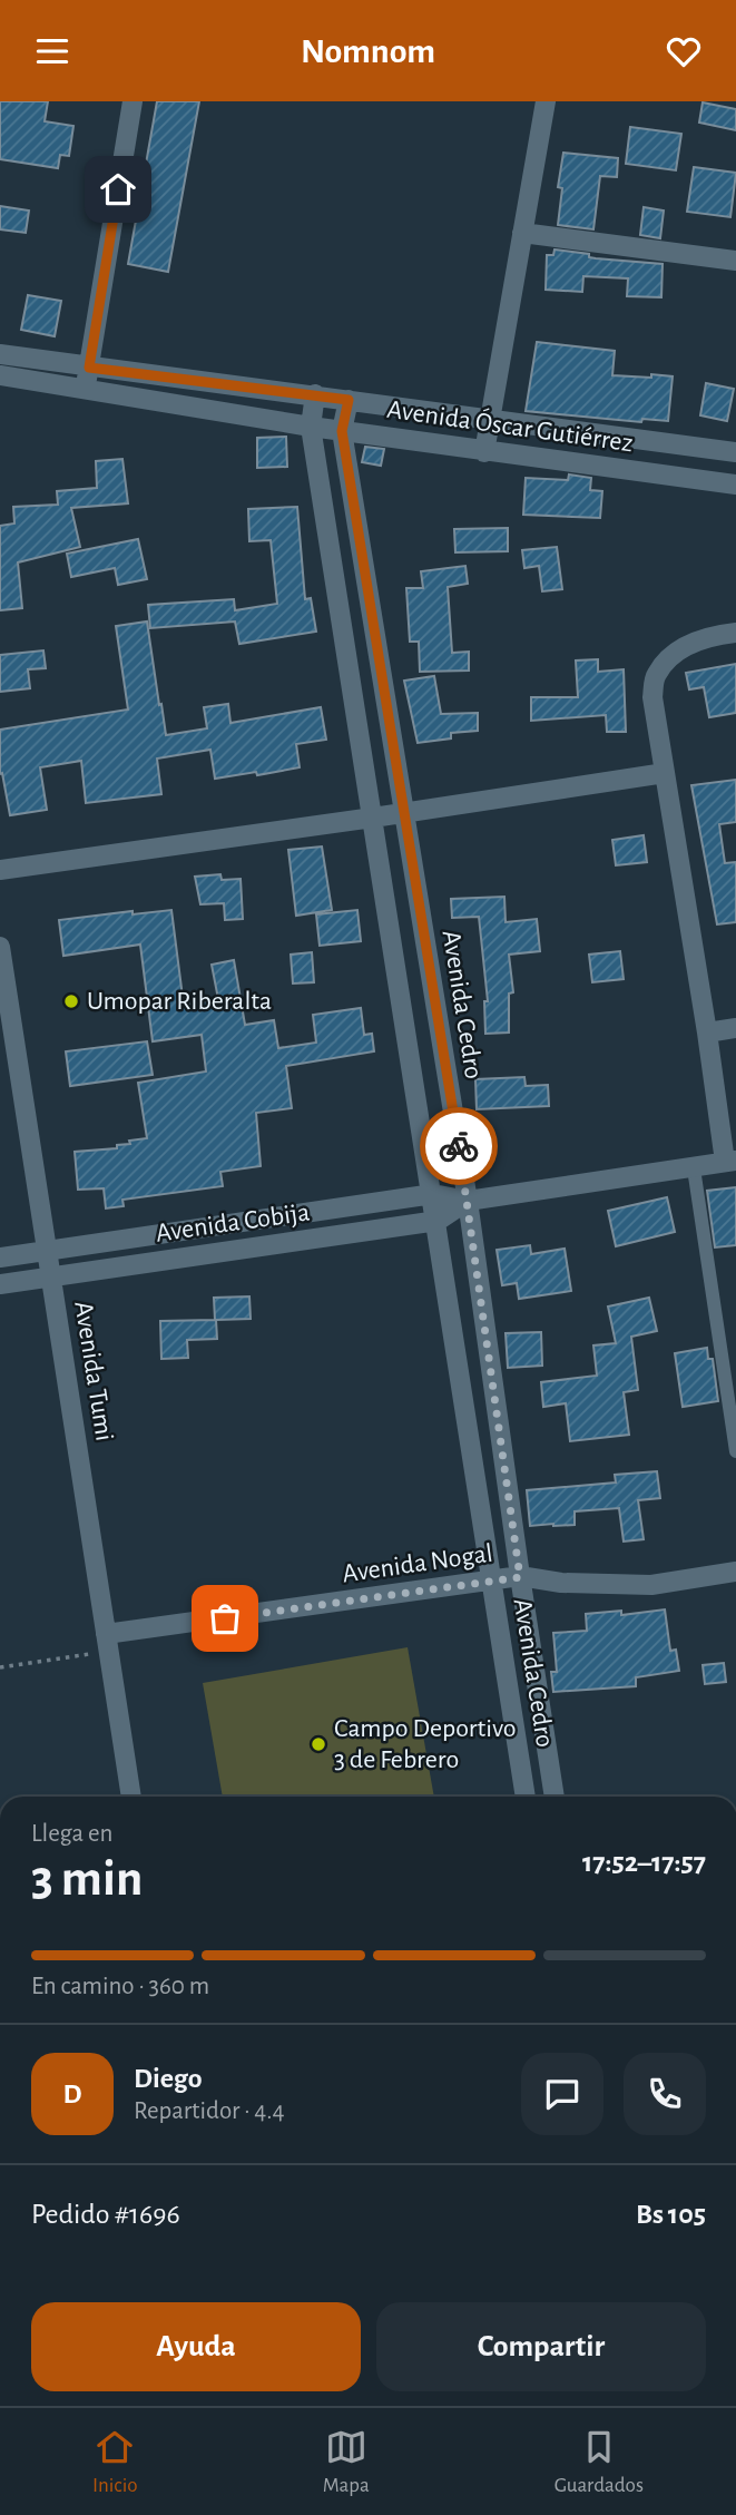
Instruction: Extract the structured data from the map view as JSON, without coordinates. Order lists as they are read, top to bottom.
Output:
{
  "streets": {
    "street": [
      "Avenida Óscar Gutiérrez",
      "Avenida Cedro",
      "Avenida Cobija",
      "Avenida Tumi",
      "Avenida Nogal"
    ]
  },
  "crossings": [
    ["Avenida Óscar Gutiérrez", "Avenida Cedro"],
    ["Avenida Cedro", "Avenida Cobija"],
    ["Avenida Cedro", "Avenida Nogal"],
    ["Avenida Cobija", "Avenida Tumi"],
    ["Avenida Tumi", "Avenida Nogal"]
  ],
  "places": ["Umopar Riberalta", "Campo Deportivo 3 de Febrero"],
  "page": {
    "header": "Nomnom",
    "heading": ["3 min", "Llega en", "17:52–17:57"],
    "panel": [
      "Diego",
      "Repartidor · 4.4",
      "Pedido #1696",
      "Bs 105"
    ],
    "bar": "En camino · 360 m",
    "round": "D",
    "buttons": ["Ayuda", "Compartir"],
    "tabs": ["Inicio", "Mapa", "Guardados"]
  }
}
